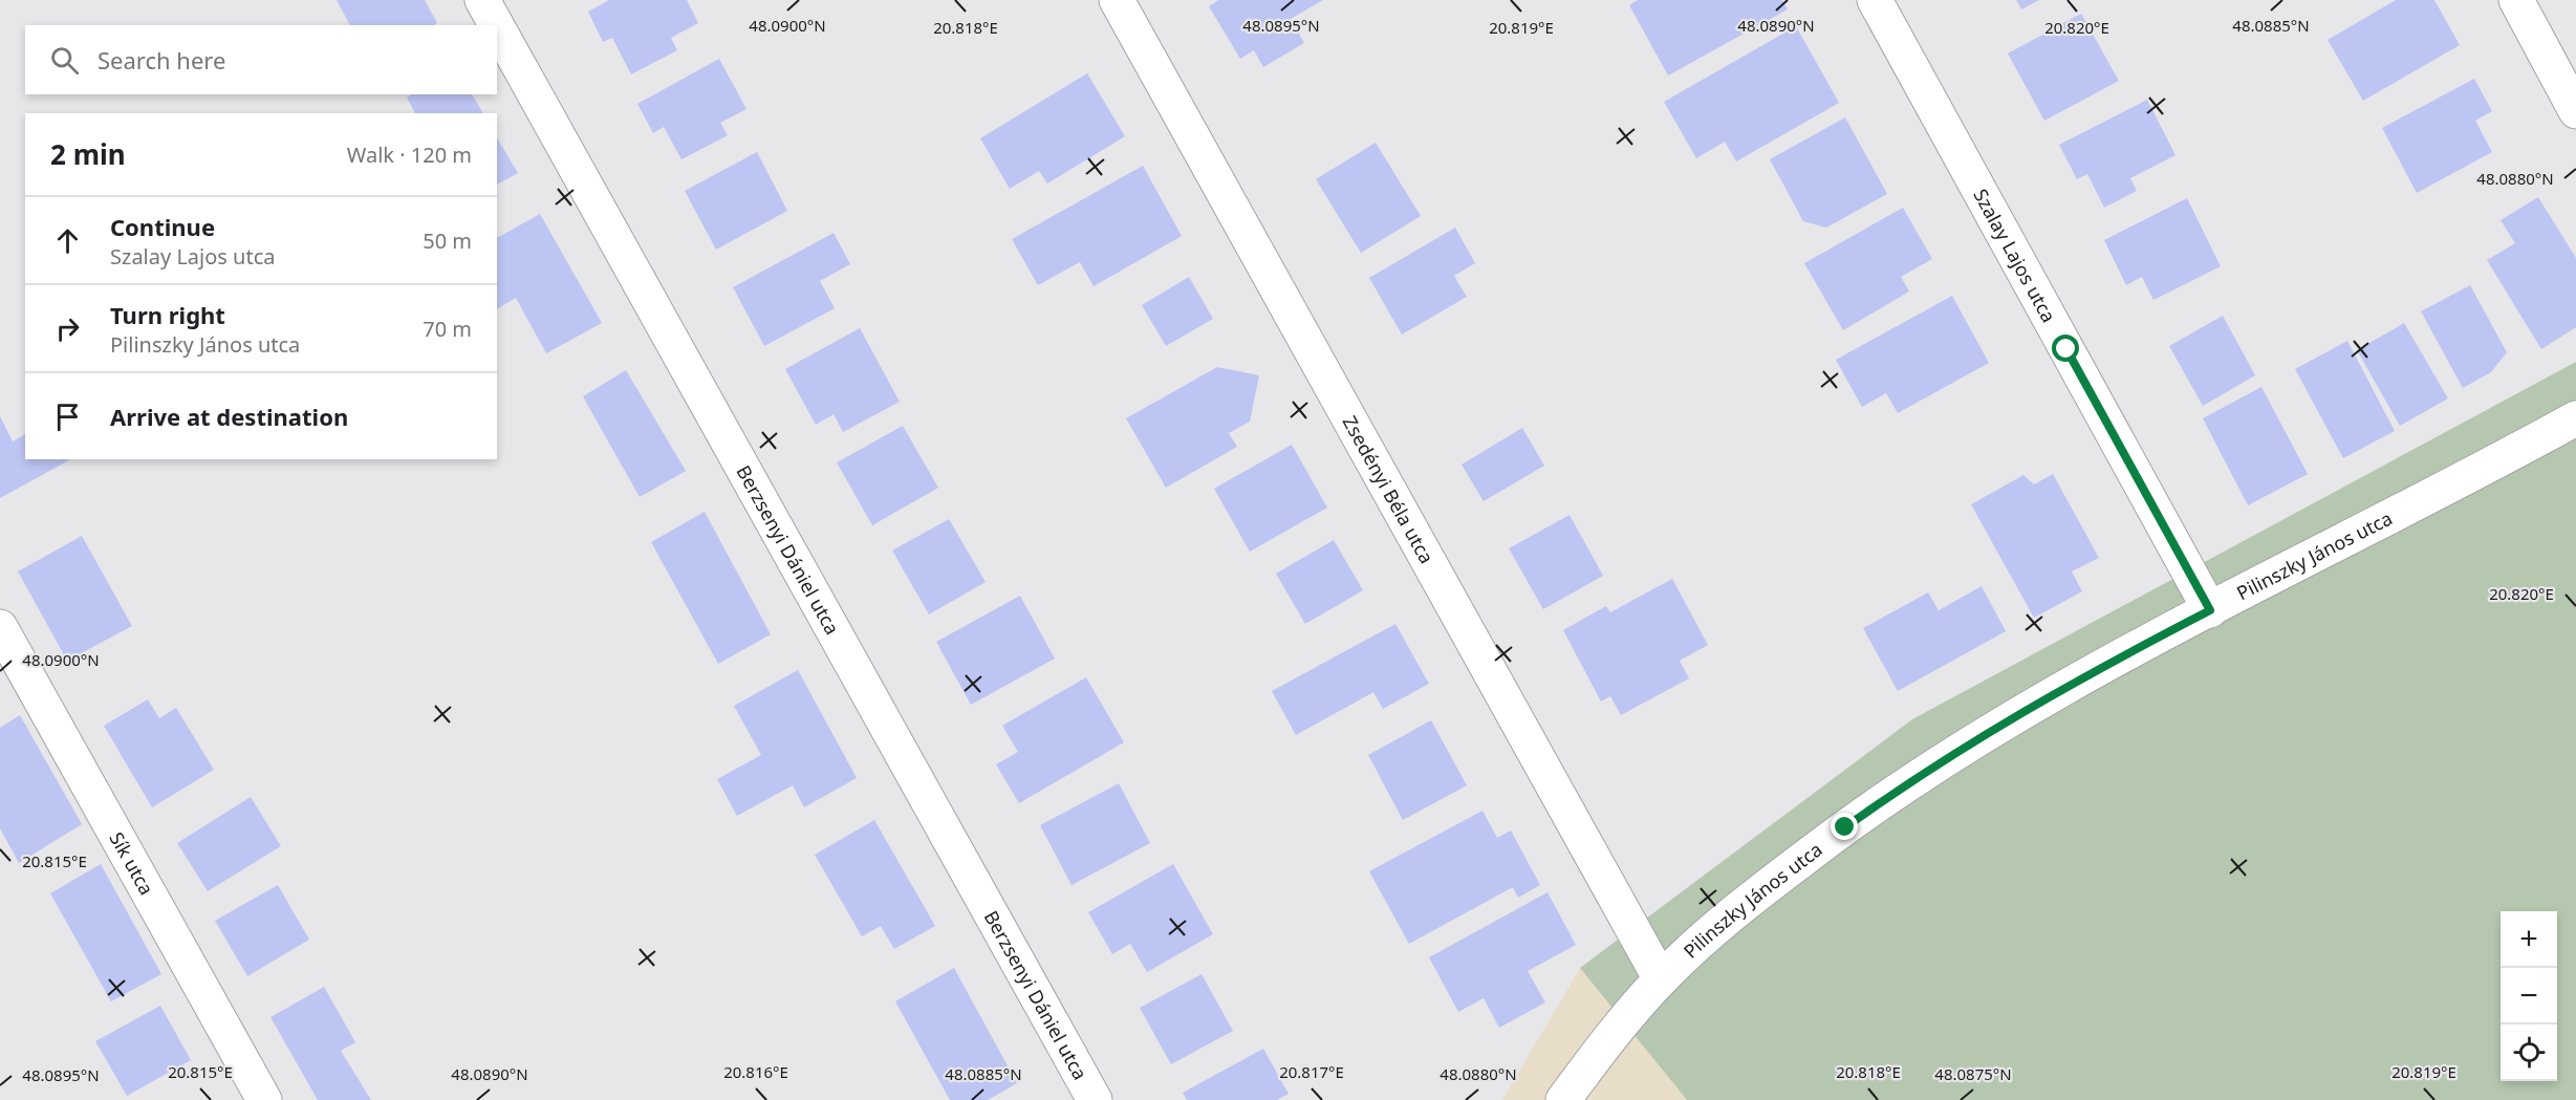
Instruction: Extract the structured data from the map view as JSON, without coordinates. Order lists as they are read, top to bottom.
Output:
{
  "streets": {
    "street": [
      "Szalay Lajos utca",
      "Zsedényi Béla utca",
      "Berzsenyi Dániel utca",
      "Pilinszky János utca",
      "Sík utca"
    ]
  },
  "crossings": [
    ["Szalay Lajos utca", "Pilinszky János utca"],
    ["Zsedényi Béla utca", "Pilinszky János utca"]
  ],
  "page": {
    "search": "Search here",
    "heading": ["2 min", "Walk · 120 m"],
    "list": [
      ["Continue", "Szalay Lajos utca", "50 m"],
      ["Turn right", "Pilinszky János utca", "70 m"],
      "Arrive at destination"
    ],
    "map_buttons": ["+", "−"]
  },
  "coordinates": [
    "48.0900°N",
    "48.0895°N",
    "48.0890°N",
    "48.0885°N",
    "20.818°E",
    "20.819°E",
    "20.820°E",
    "48.0880°N",
    "20.815°E",
    "20.816°E",
    "20.817°E",
    "48.0875°N"
  ]
}
